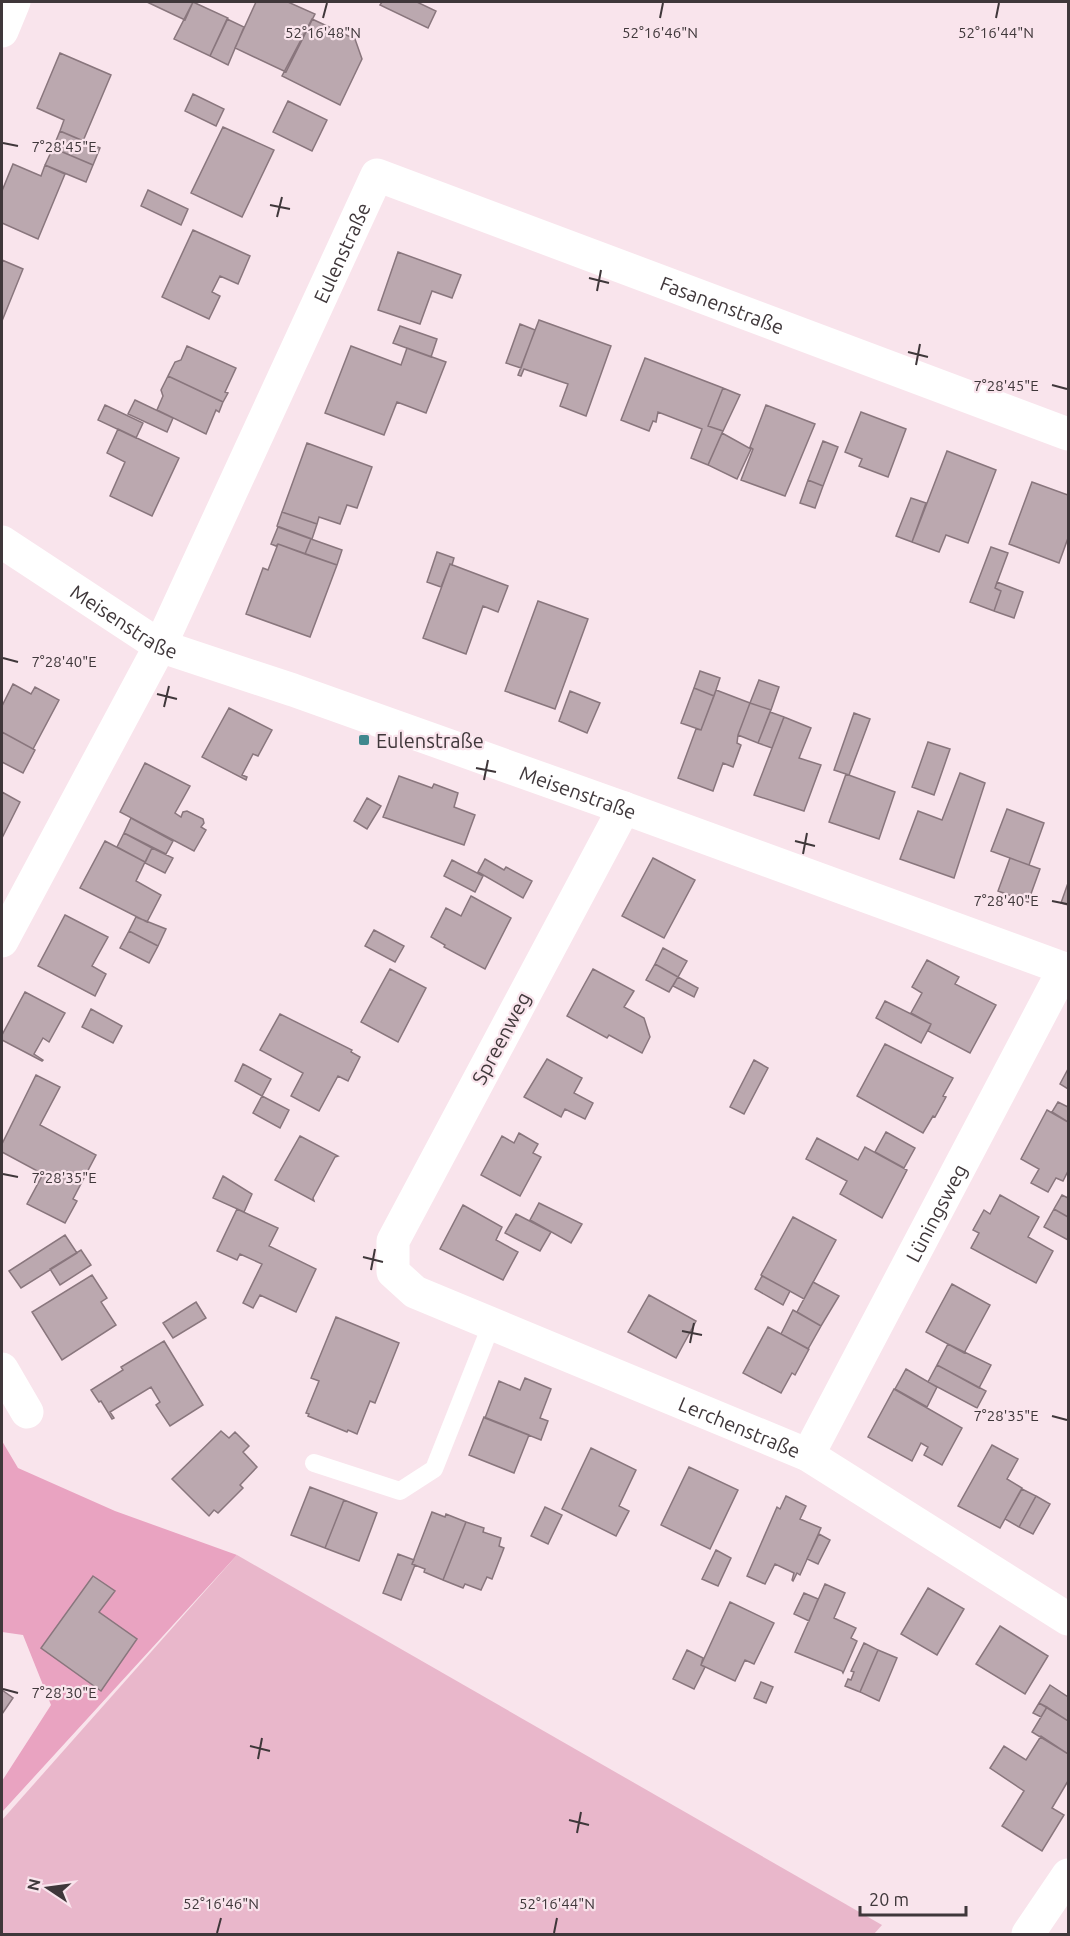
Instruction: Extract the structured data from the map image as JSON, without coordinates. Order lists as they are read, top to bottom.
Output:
{
  "streets": {
    "street": [
      "Eulenstraße",
      "Fasanenstraße",
      "Meisenstraße",
      "Spreenweg",
      "Lüningsweg",
      "Lerchenstraße"
    ]
  },
  "crossings": [
    ["Eulenstraße", "Fasanenstraße"],
    ["Eulenstraße", "Meisenstraße"],
    ["Meisenstraße", "Spreenweg"],
    ["Meisenstraße", "Lüningsweg"],
    ["Spreenweg", "Lerchenstraße"],
    ["Lüningsweg", "Lerchenstraße"]
  ],
  "places": {
    "transit": ["Eulenstraße"]
  },
  "scale_bar": "20 m",
  "north": "left",
  "coordinates": [
    "52°16'48\"N",
    "52°16'46\"N",
    "52°16'44\"N",
    "7°28'45\"E",
    "7°28'40\"E",
    "7°28'35\"E",
    "7°28'30\"E"
  ]
}
